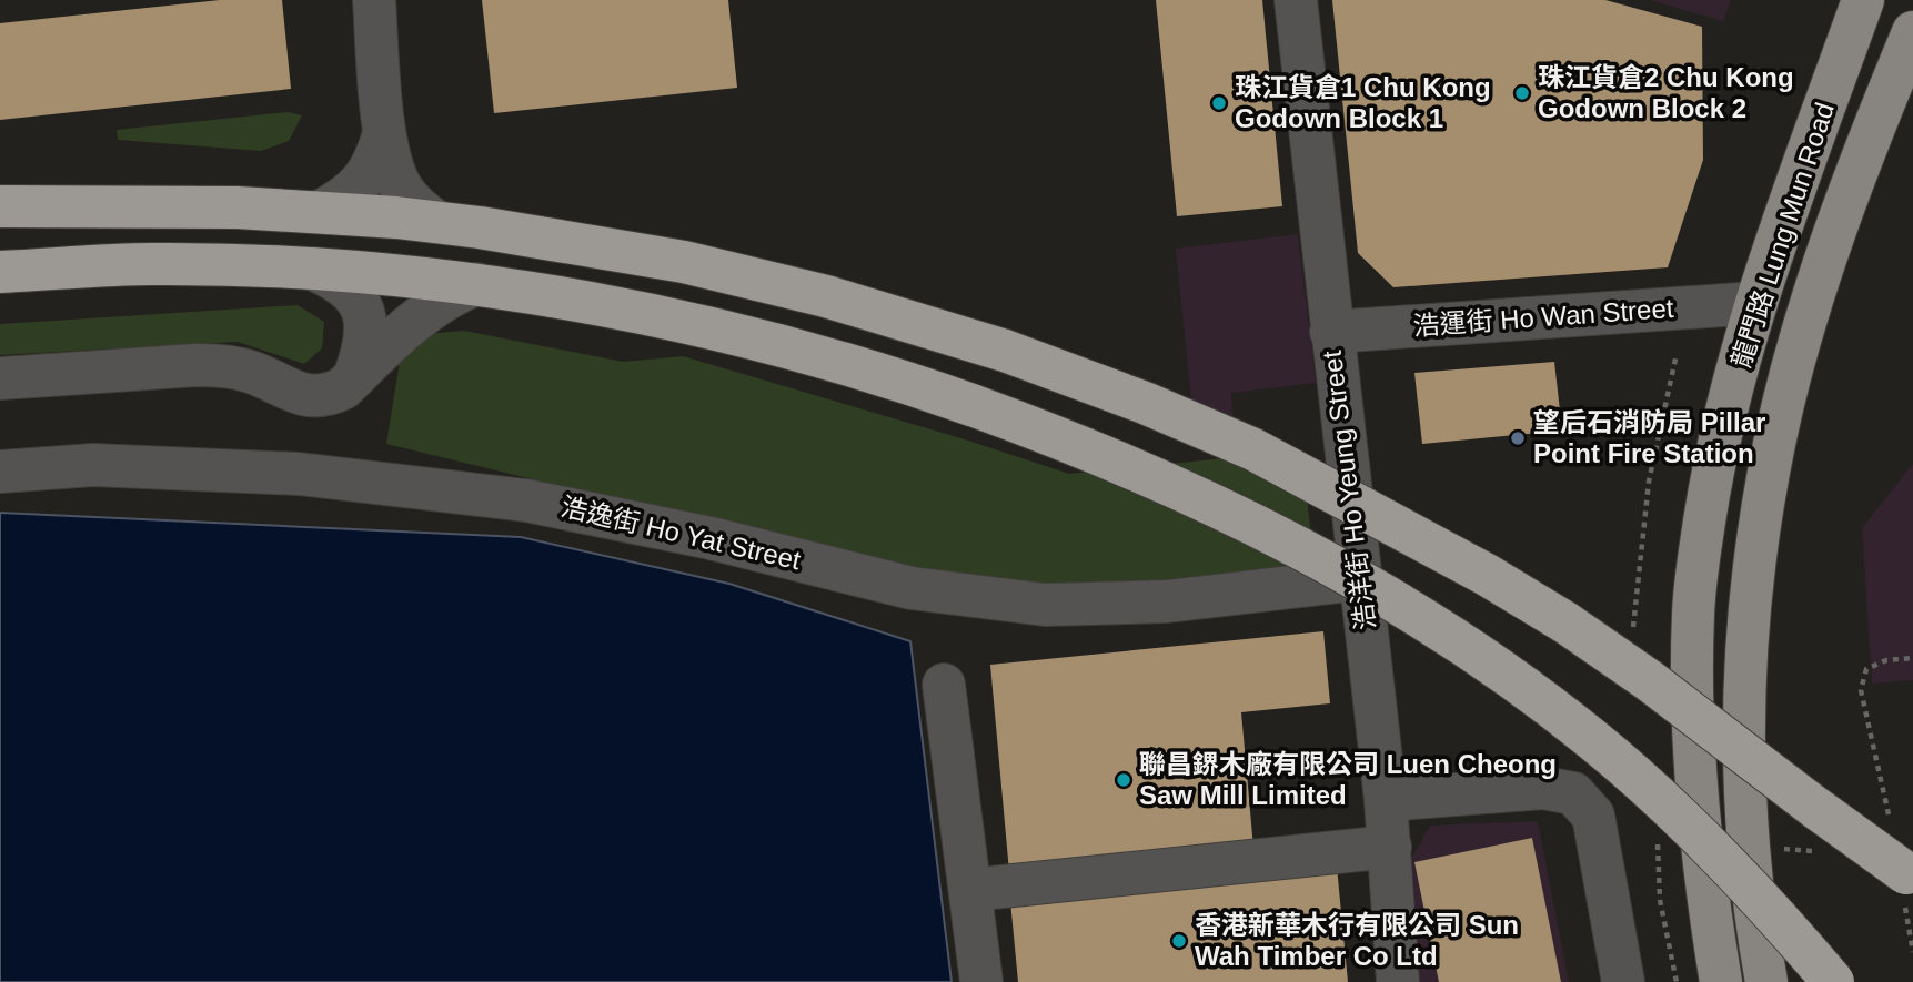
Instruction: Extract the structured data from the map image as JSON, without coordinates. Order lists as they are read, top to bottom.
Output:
{
  "streets": {
    "main road": ["龍門路 Lung Mun Road"],
    "street": ["浩運街 Ho Wan Street", "浩洋街 Ho Yeung Street", "浩逸街 Ho Yat Street"]
  },
  "crossings": [
    ["龍門路 Lung Mun Road", "浩運街 Ho Wan Street"],
    ["浩運街 Ho Wan Street", "浩洋街 Ho Yeung Street"],
    ["浩洋街 Ho Yeung Street", "浩逸街 Ho Yat Street"]
  ],
  "places": [
    "珠江貨倉2 Chu Kong Godown Block 2",
    "珠江貨倉1 Chu Kong Godown Block 1",
    "望后石消防局 Pillar Point Fire Station",
    "聯昌鎅木廠有限公司 Luen Cheong Saw Mill Limited",
    "香港新華木行有限公司 Sun Wah Timber Co Ltd"
  ]
}
